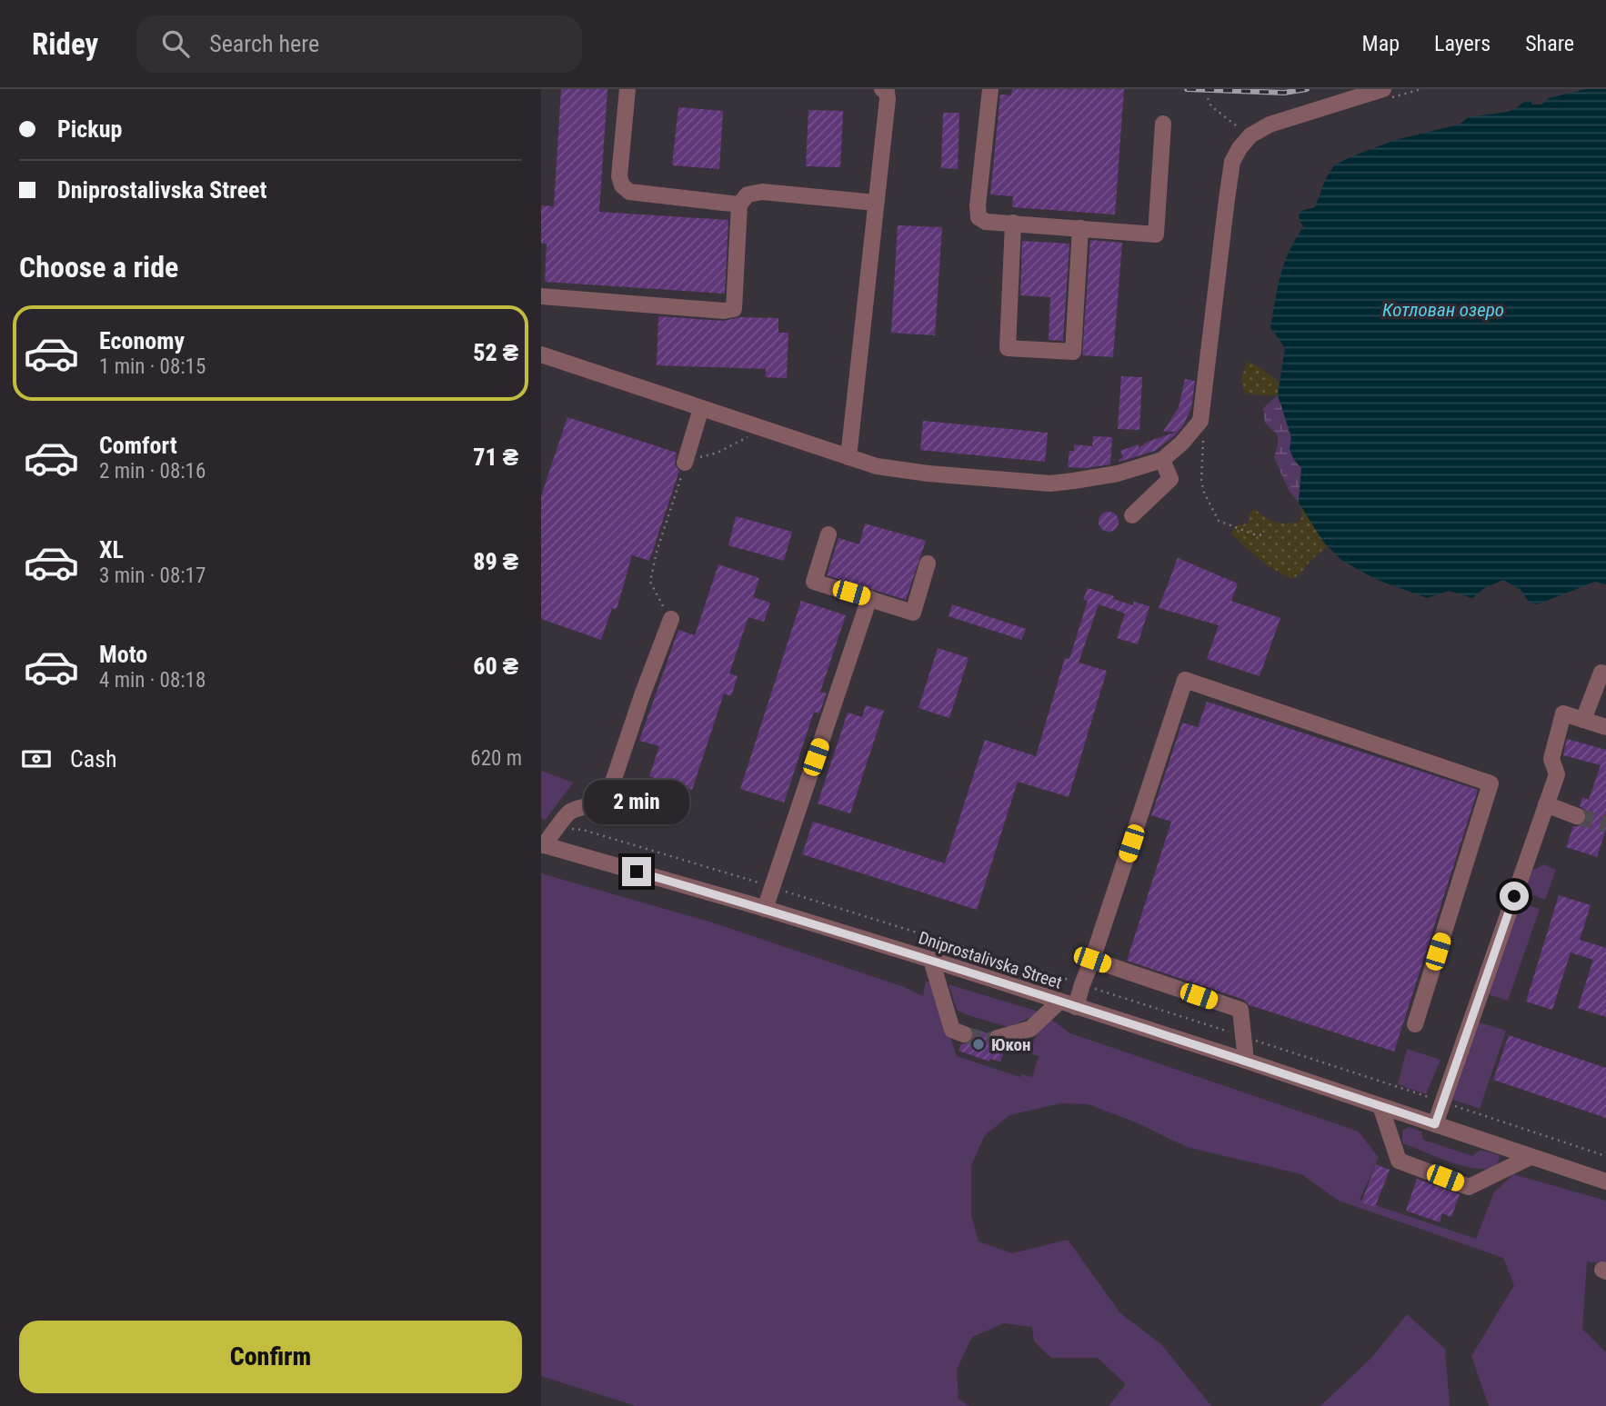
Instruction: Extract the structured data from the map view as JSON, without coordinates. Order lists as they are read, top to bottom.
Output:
{
  "streets": {
    "street": ["Dniprostalivska Street"]
  },
  "water": ["Котлован озеро"],
  "places": ["Юкон"],
  "page": {
    "header": "Ridey",
    "search": "Search here",
    "nav": ["Map", "Layers", "Share"],
    "banner": ["Pickup", "Dniprostalivska Street"],
    "heading": "Choose a ride",
    "list": [
      {
        "name": "Economy",
        "note": "1 min · 08:15",
        "value": "52 ₴"
      },
      {
        "name": "Comfort",
        "note": "2 min · 08:16",
        "value": "71 ₴"
      },
      {
        "name": "XL",
        "note": "3 min · 08:17",
        "value": "89 ₴"
      },
      {
        "name": "Moto",
        "note": "4 min · 08:18",
        "value": "60 ₴"
      }
    ],
    "pay": ["Cash", "620 m"],
    "bubble": "2 min",
    "buttons": "Confirm"
  }
}
